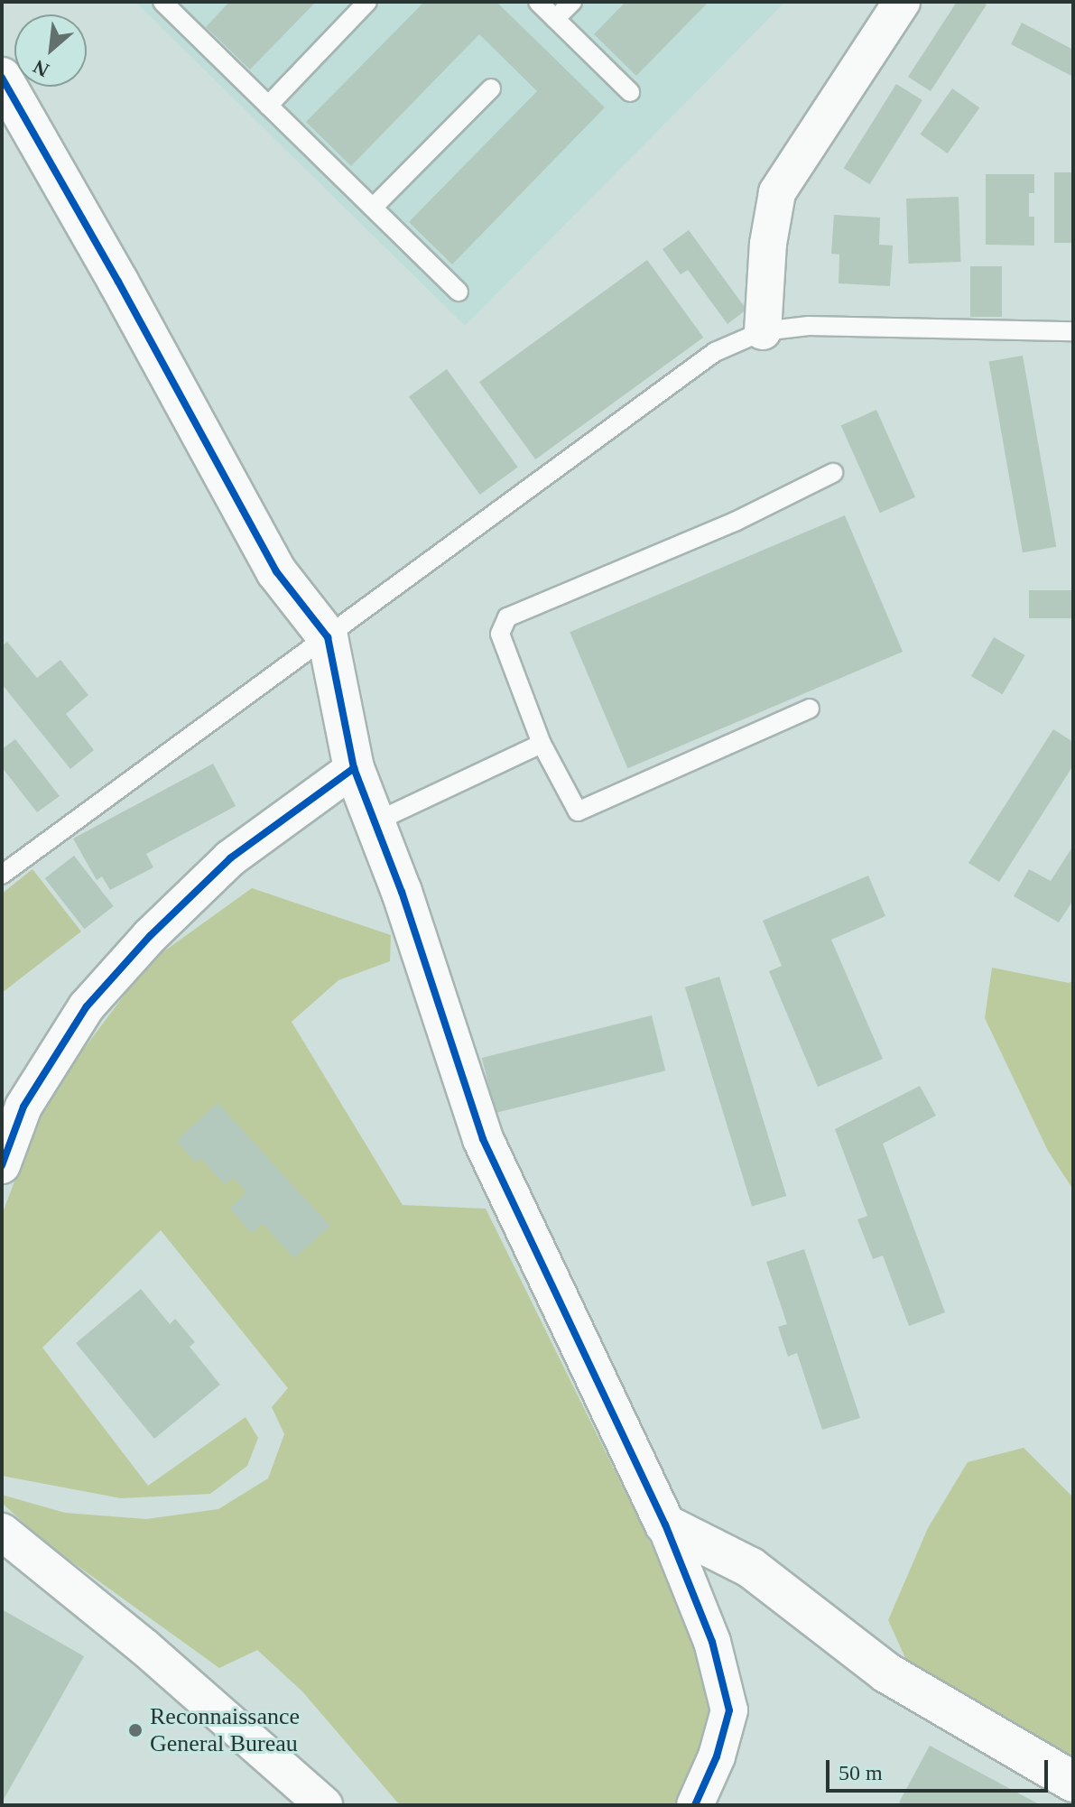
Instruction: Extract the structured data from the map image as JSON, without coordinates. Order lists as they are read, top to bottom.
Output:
{
  "places": ["Reconnaissance General Bureau"],
  "scale_bar": "50 m",
  "north": "bottom left"
}
